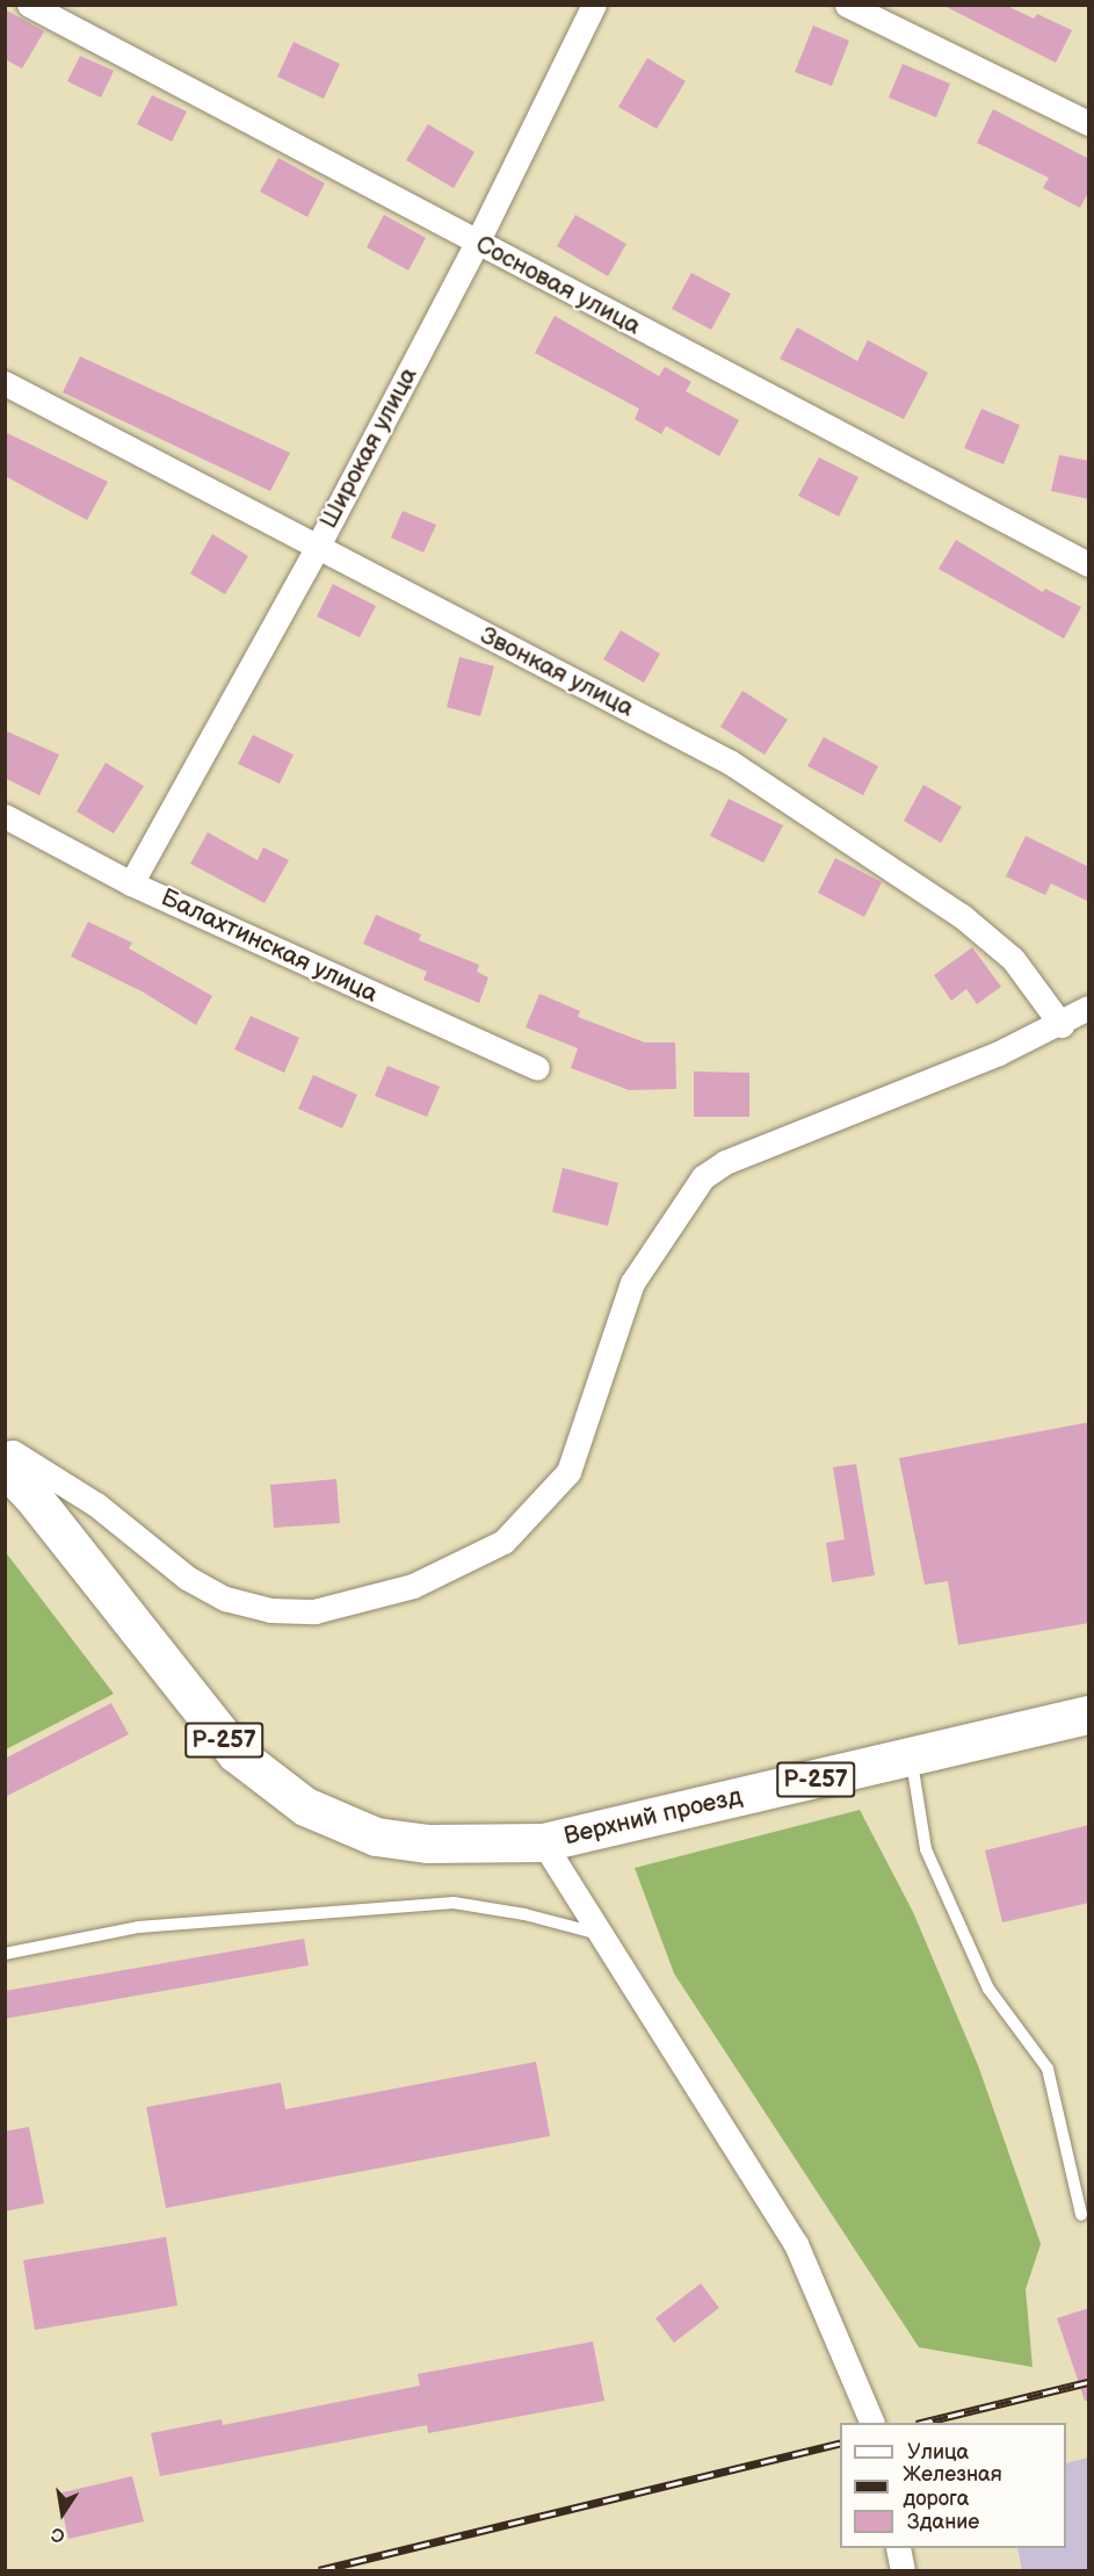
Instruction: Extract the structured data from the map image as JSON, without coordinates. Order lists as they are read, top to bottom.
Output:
{
  "streets": {
    "highway": ["Р-257", "Верхний проезд"],
    "street": [
      "Сосновая улица",
      "Широкая улица",
      "Звонкая улица",
      "Балахтинская улица"
    ]
  },
  "crossings": [
    ["Сосновая улица", "Широкая улица"],
    ["Широкая улица", "Звонкая улица"],
    ["Широкая улица", "Балахтинская улица"],
    ["Р-257", "Верхний проезд"]
  ],
  "legend": ["Улица", "Железная дорога", "Здание"],
  "north": "bottom"
}
